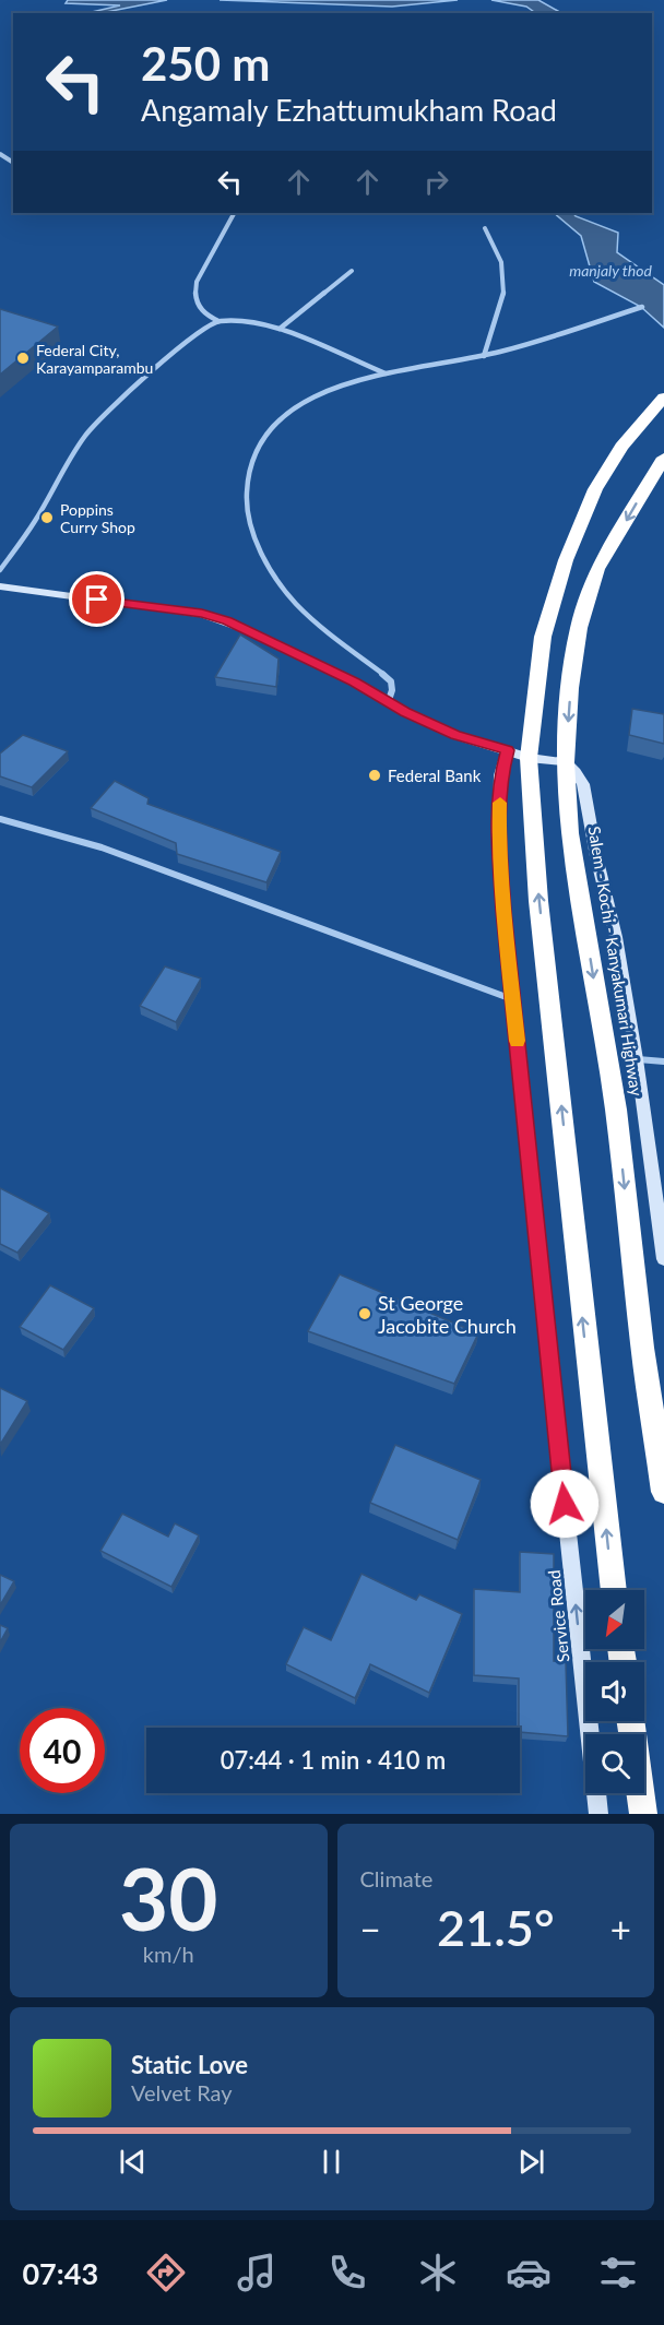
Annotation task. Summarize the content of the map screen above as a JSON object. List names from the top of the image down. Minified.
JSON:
{"streets":{"highway":["Salem - Kochi - Kanyakumari Highway"],"street":["Service Road"]},"one_way":["Service Road"],"water":["manjaly thod"],"places":["Federal City, Karayamparambu","Poppins Curry Shop","Federal Bank","St George Jacobite Church"],"north":"bottom left","page":{"turn":["250 m","Angamaly Ezhattumukham Road"],"limit":"40","trip":"07:44 · 1 min · 410 m","tile":[["30","km/h"],"Climate"],"heat":["−","21.5°","+"],"song":["Static Love","Velvet Ray"],"tabs":"07:43"}}
